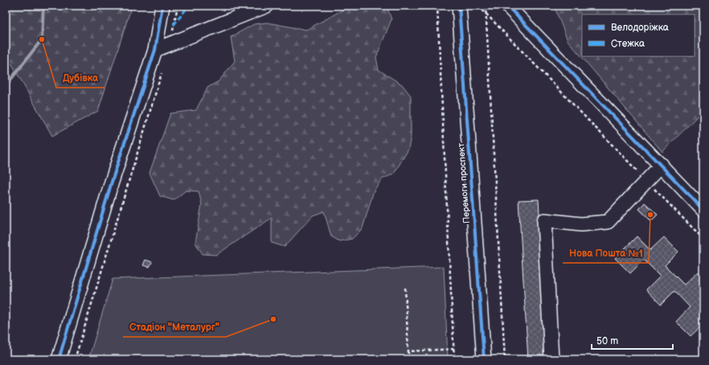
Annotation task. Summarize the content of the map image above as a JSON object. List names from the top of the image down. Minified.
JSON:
{"streets":{"street":["Перемоги проспект"]},"places":["Дубівка","Нова Пошта №1","Стадіон \"Металург\""],"legend":["Велодоріжка","Стежка"],"scale_bar":"50 m"}
